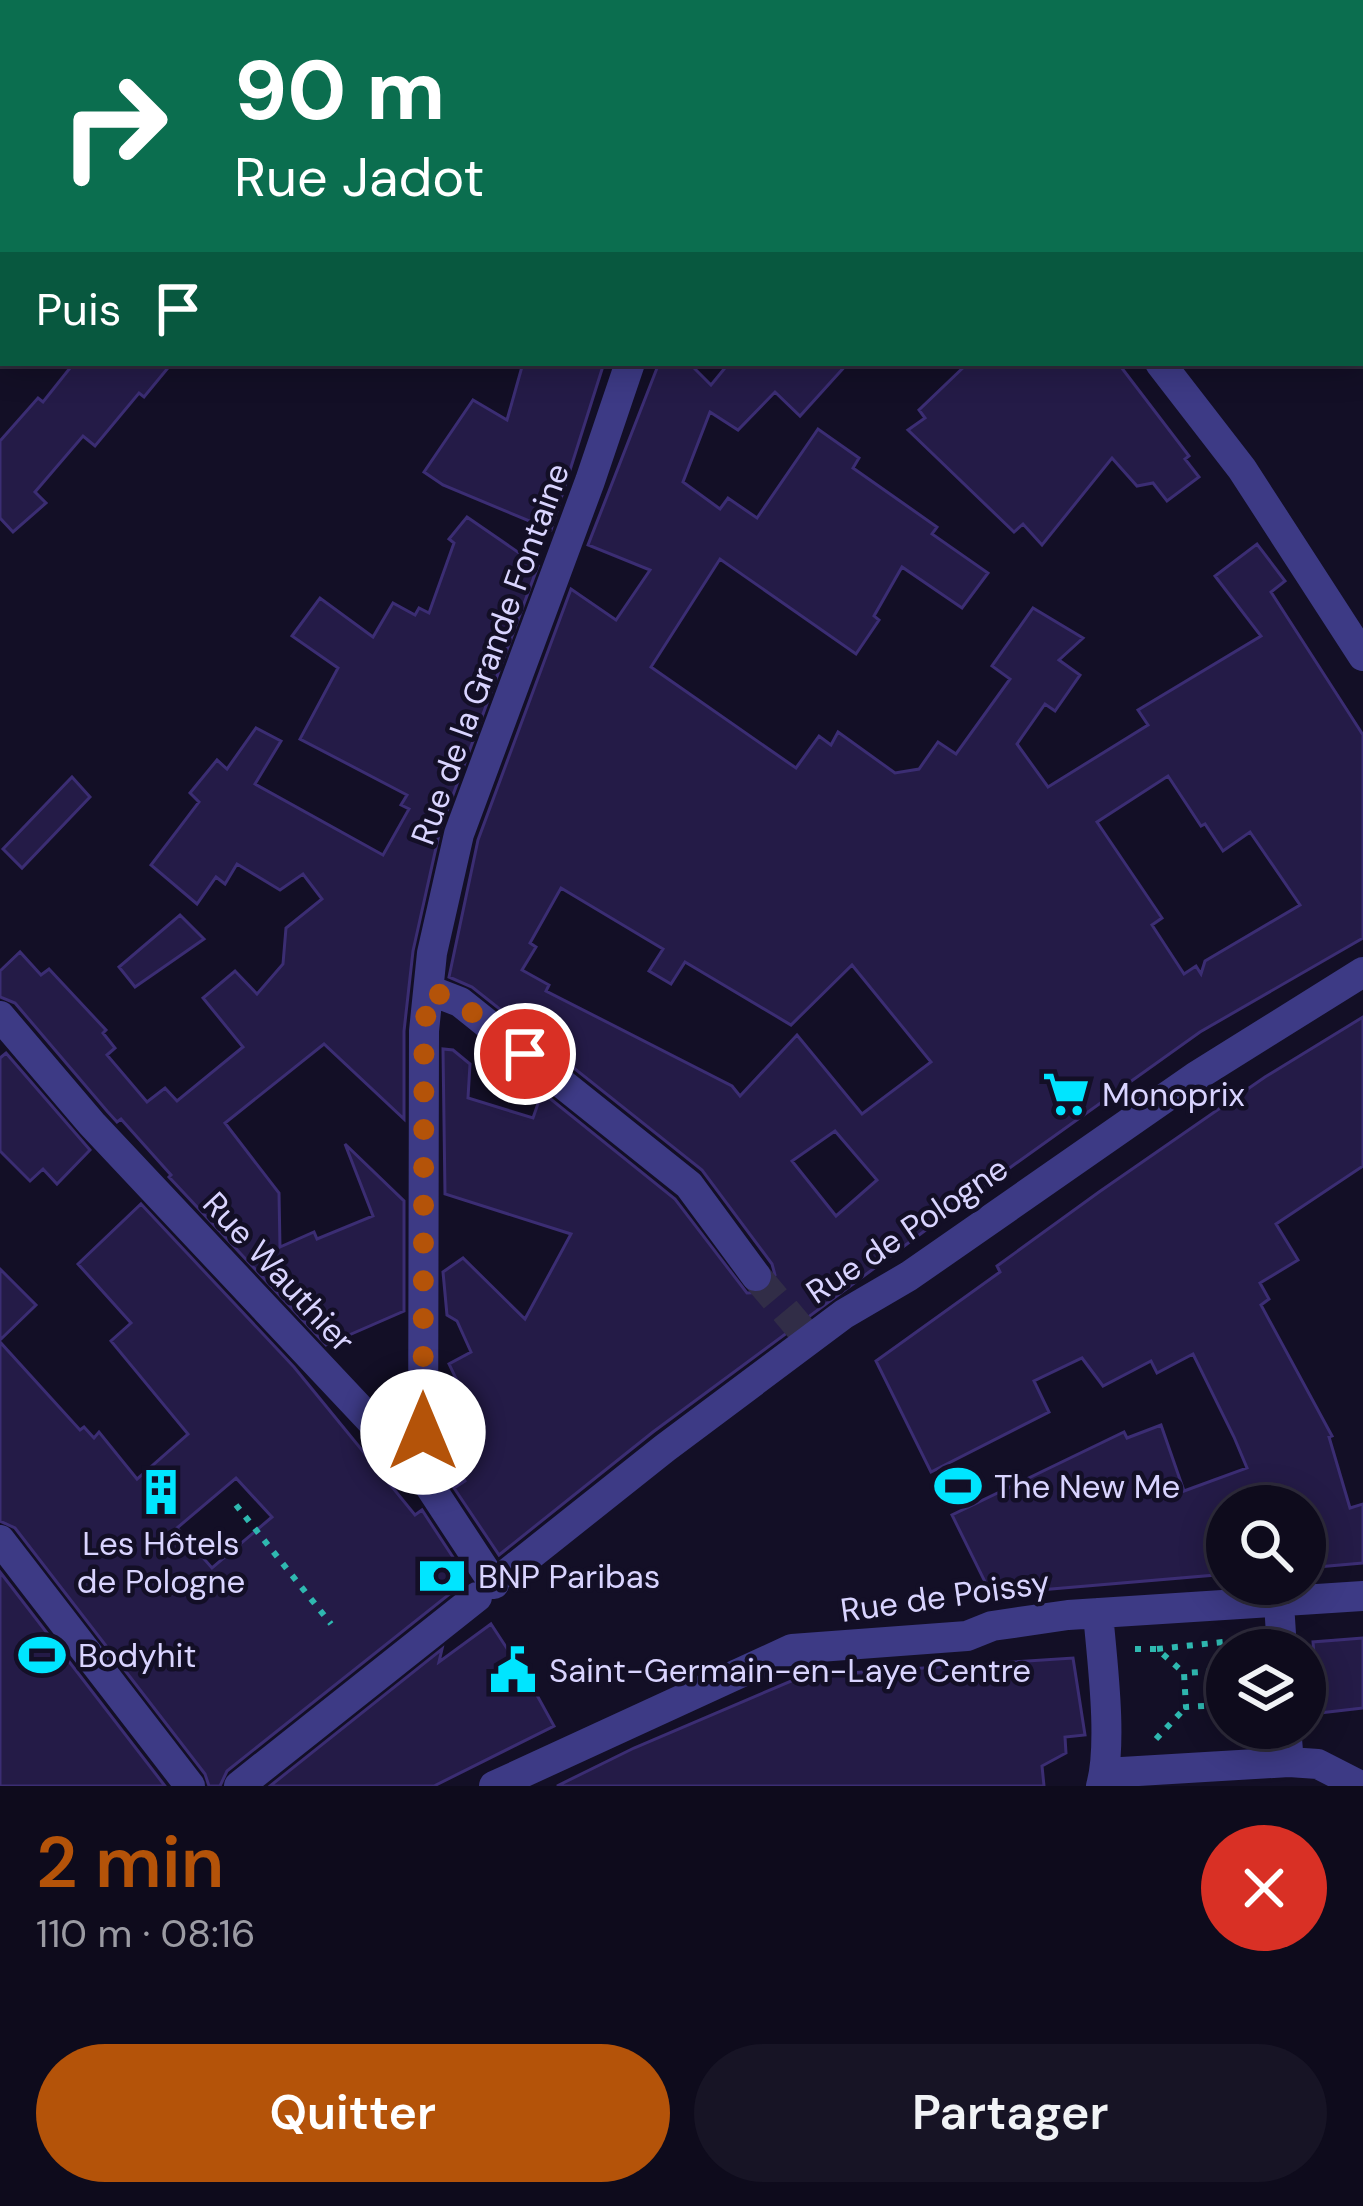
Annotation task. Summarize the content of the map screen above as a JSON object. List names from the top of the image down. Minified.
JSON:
{"streets":{"street":["Rue de la Grande Fontaine","Rue de Pologne","Rue Wauthier","Rue de Poissy"]},"crossings":[["Rue de la Grande Fontaine","Rue Wauthier"],["Rue de Pologne","Rue Wauthier"]],"places":{"supermarket":["Monoprix"],"sports":["The New Me","Bodyhit"],"building":["Les Hôtels de Pologne"],"bank":["BNP Paribas"],"public building":["Saint-Germain-en-Laye Centre"]},"page":{"turn":["90 m","Rue Jadot"],"then":"Puis","heading":["2 min","110 m · 08:16"],"buttons":["Quitter","Partager"]}}
